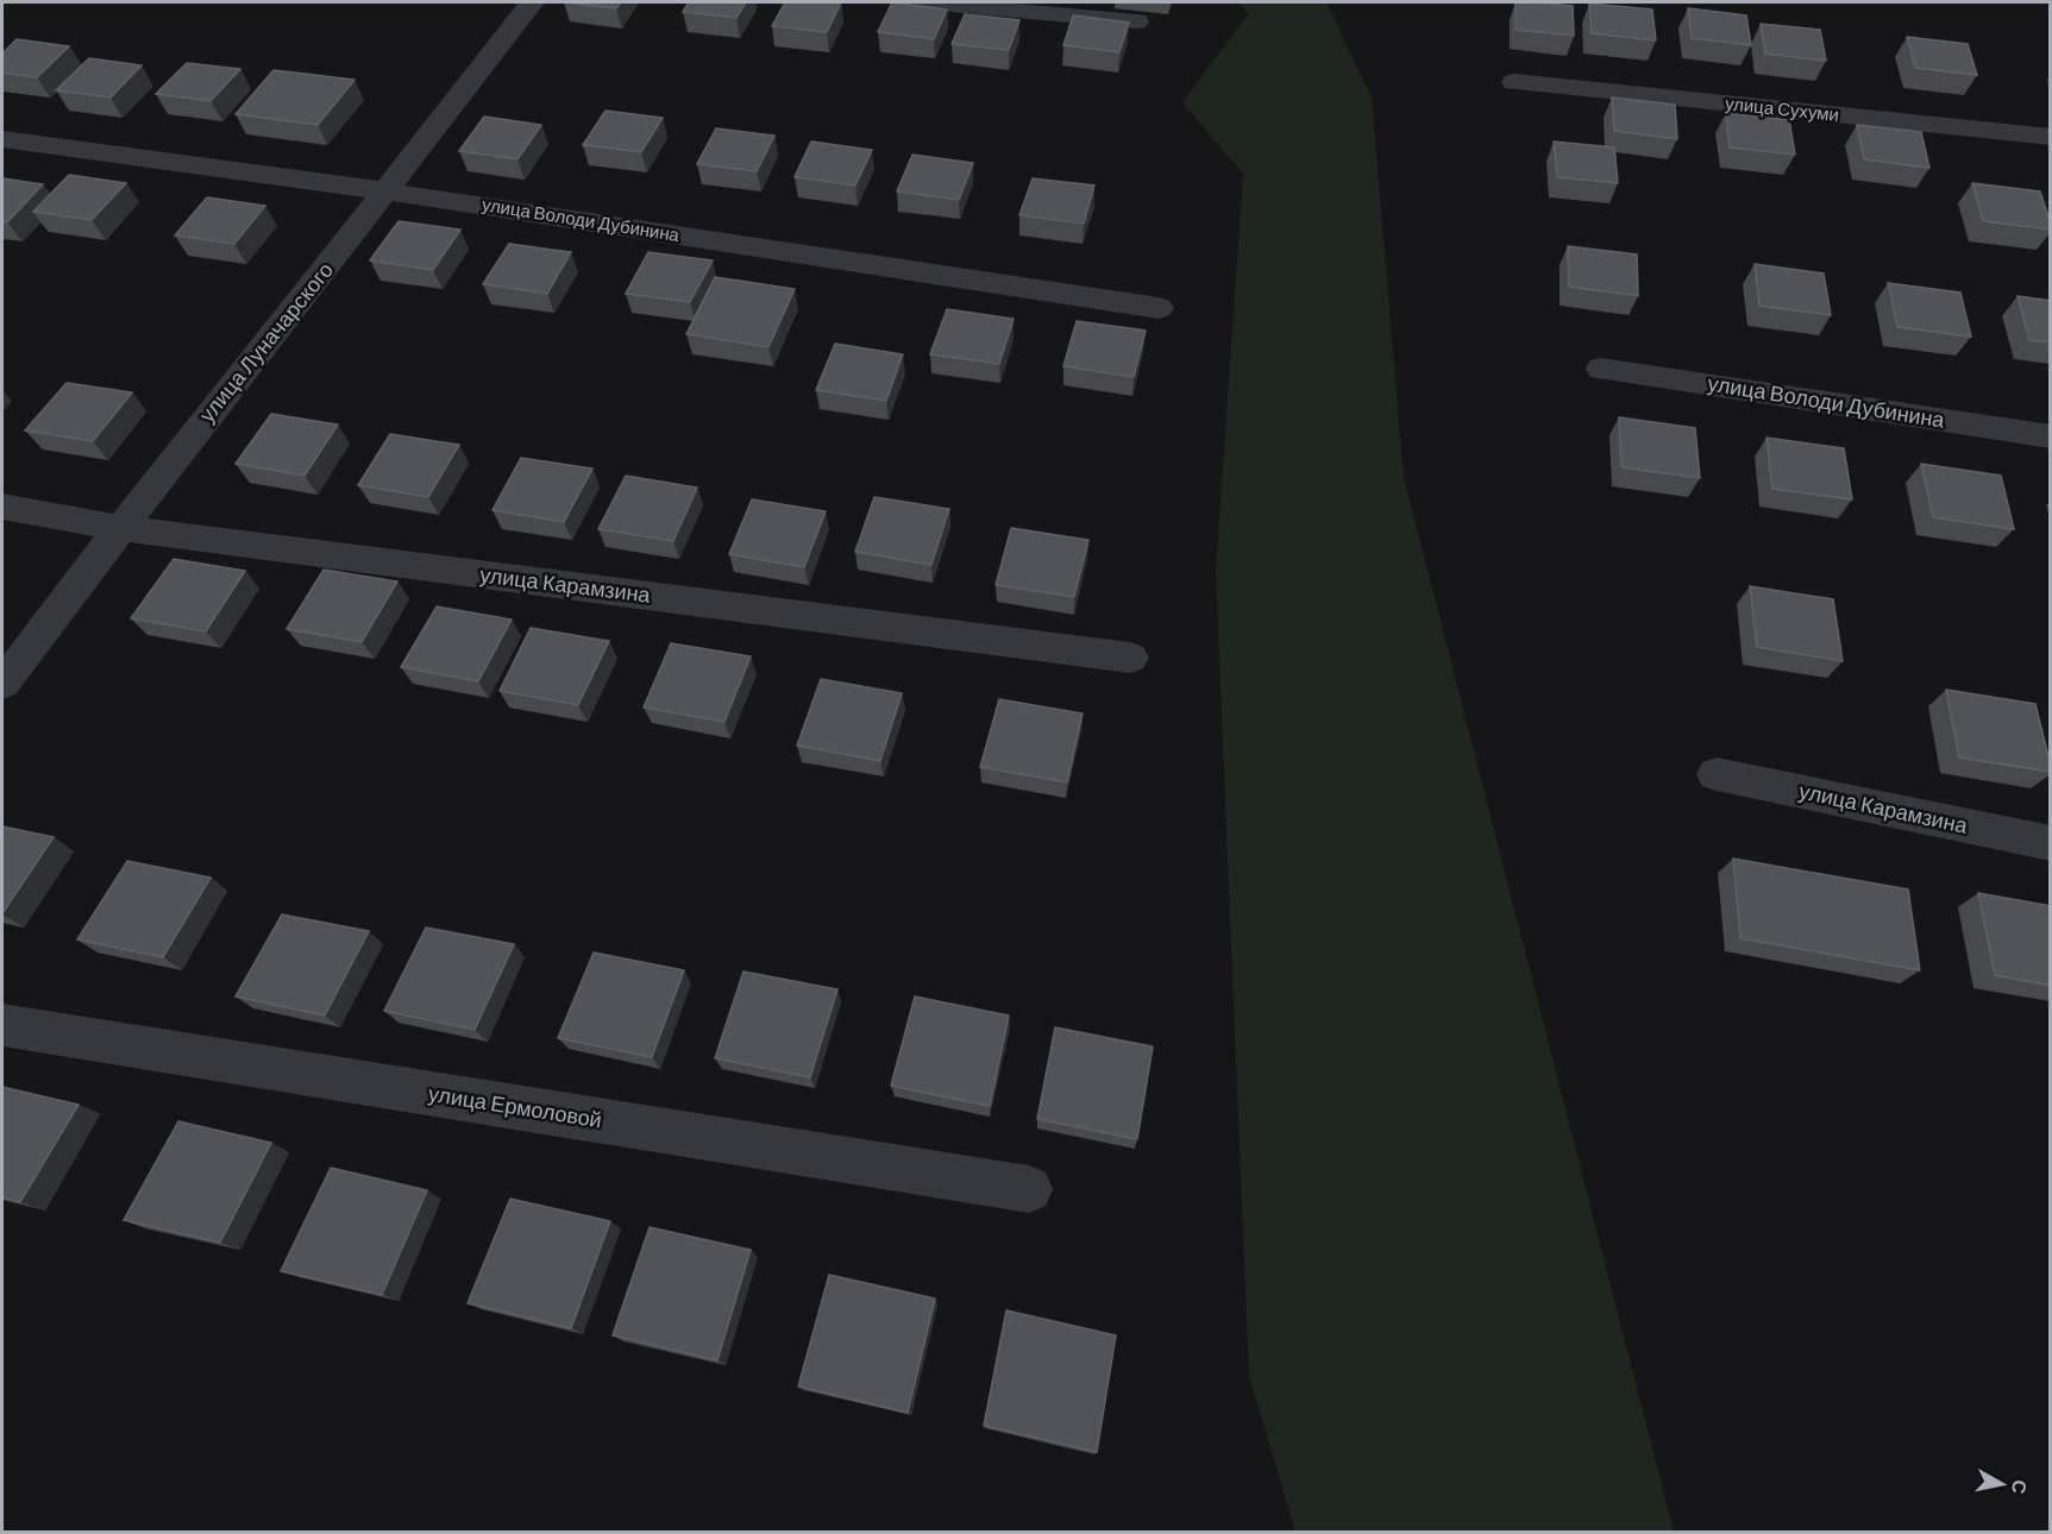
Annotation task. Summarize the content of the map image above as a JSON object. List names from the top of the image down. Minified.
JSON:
{"streets":{"street":["улица Сухуми","улица Володи Дубинина","улица Луначарского","улица Карамзина","улица Ермоловой"]},"crossings":[["улица Володи Дубинина","улица Луначарского"],["улица Луначарского","улица Карамзина"]],"north":"right"}
